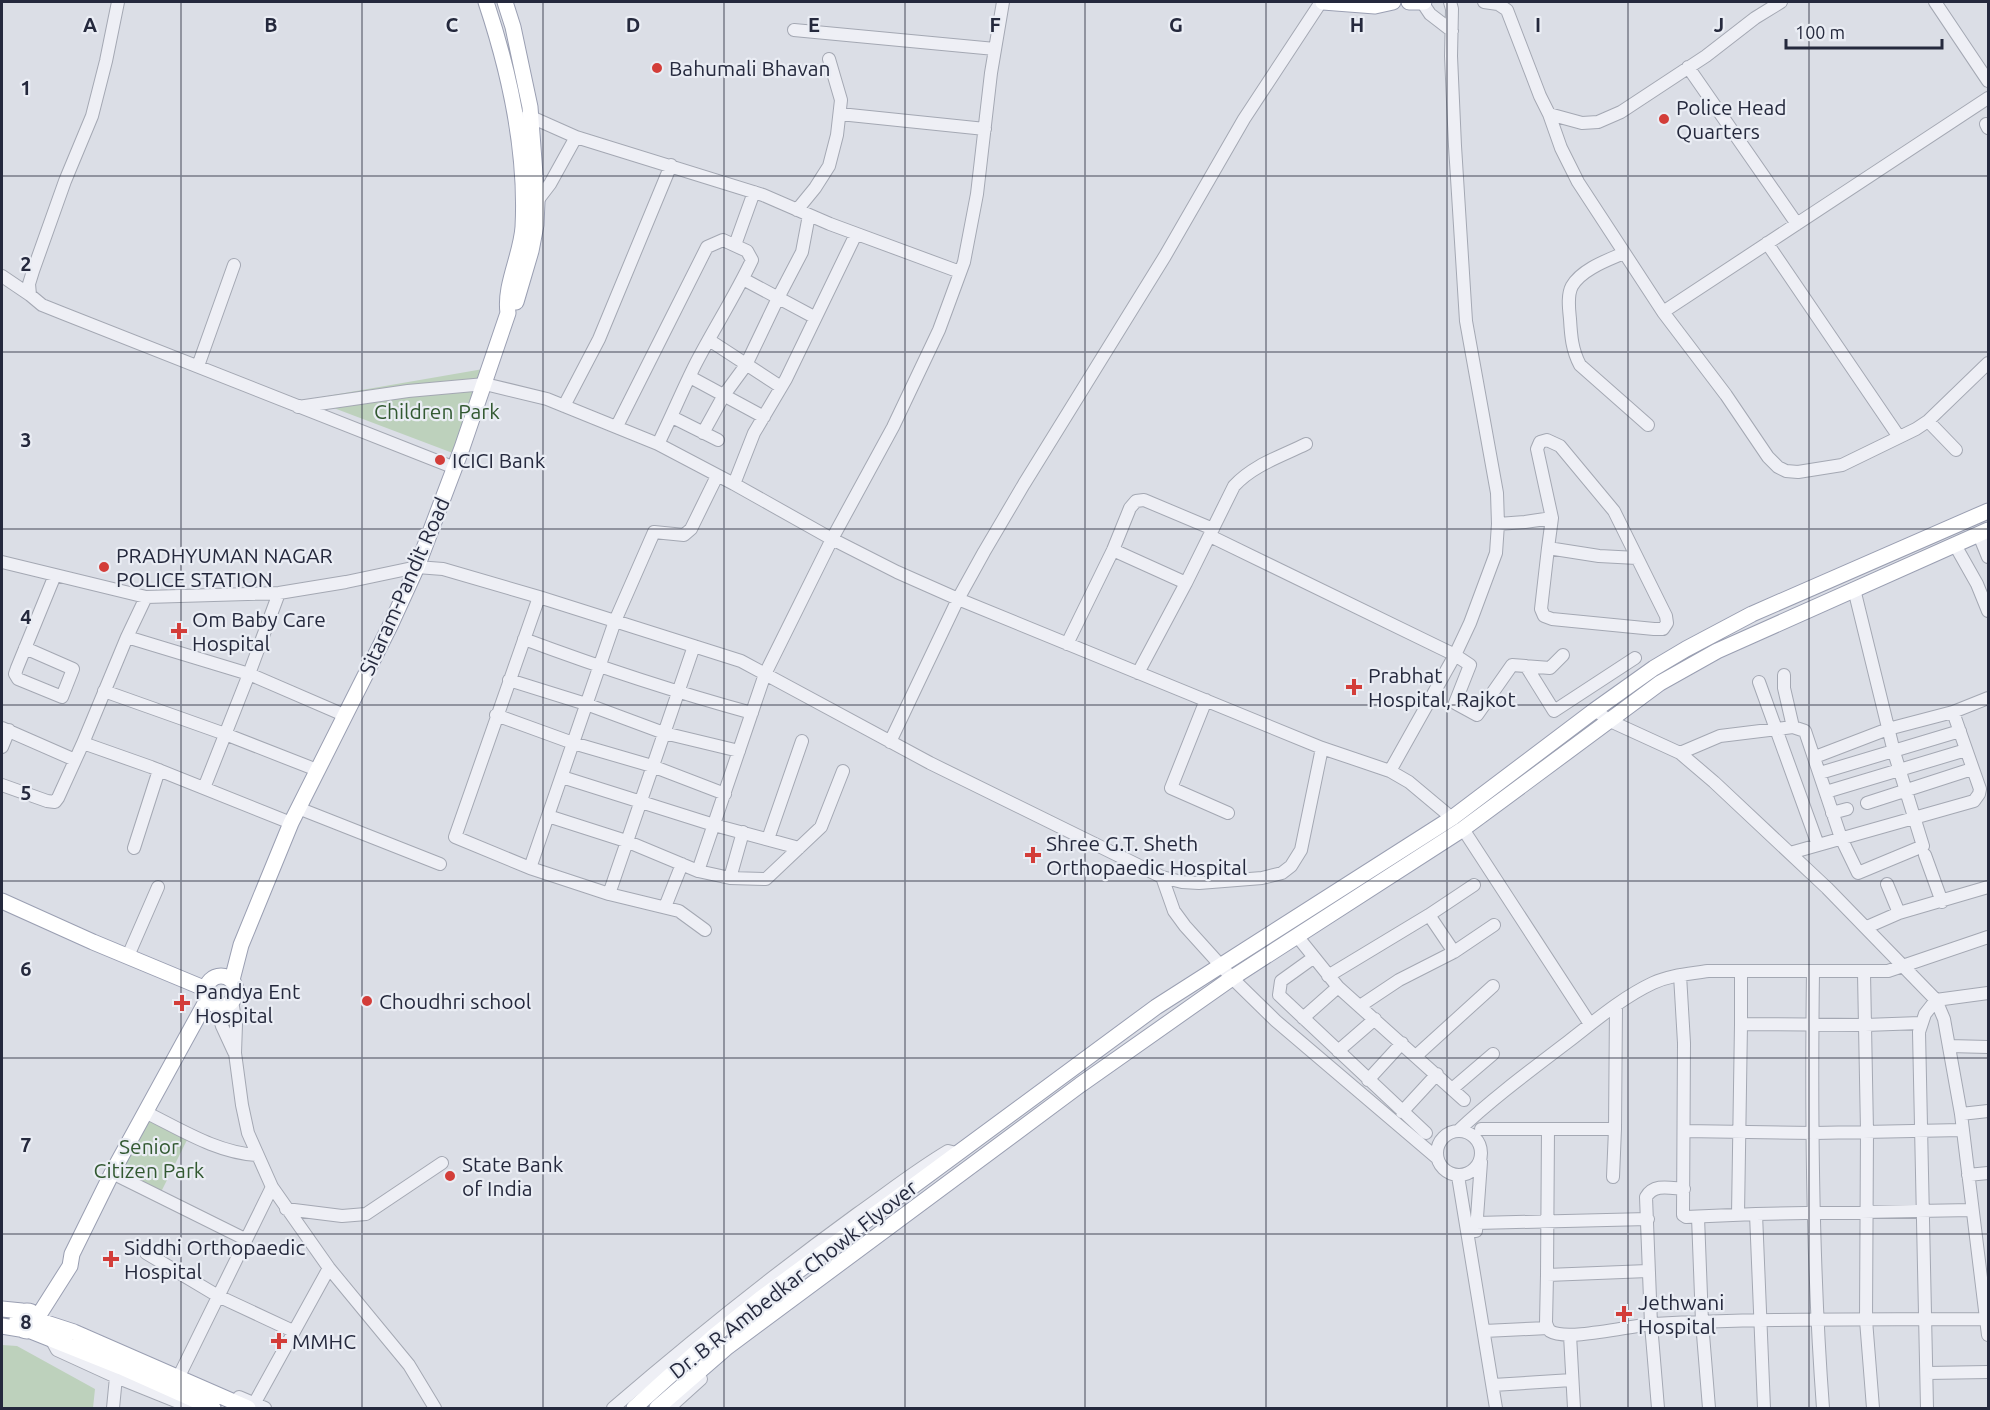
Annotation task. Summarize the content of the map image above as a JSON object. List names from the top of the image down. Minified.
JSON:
{"streets":{"main road":["Sitaram-Pandit Road","Dr. B R Ambedkar Chowk Flyover"]},"parks":["Children Park","Senior Citizen Park"],"places":{"other":["Bahumali Bhavan","Police Head Quarters","ICICI Bank","PRADHYUMAN NAGAR POLICE STATION","Choudhri school","State Bank of India"],"health":["Om Baby Care Hospital","Prabhat Hospital, Rajkot","Shree G.T. Sheth Orthopaedic Hospital","Pandya Ent Hospital","Siddhi Orthopaedic Hospital","Jethwani Hospital","MMHC"]},"scale_bar":"100 m","grid":{"columns":["A","B","C","D","E","F","G","H","I","J"],"rows":["1","2","3","4","5","6","7","8"]}}
